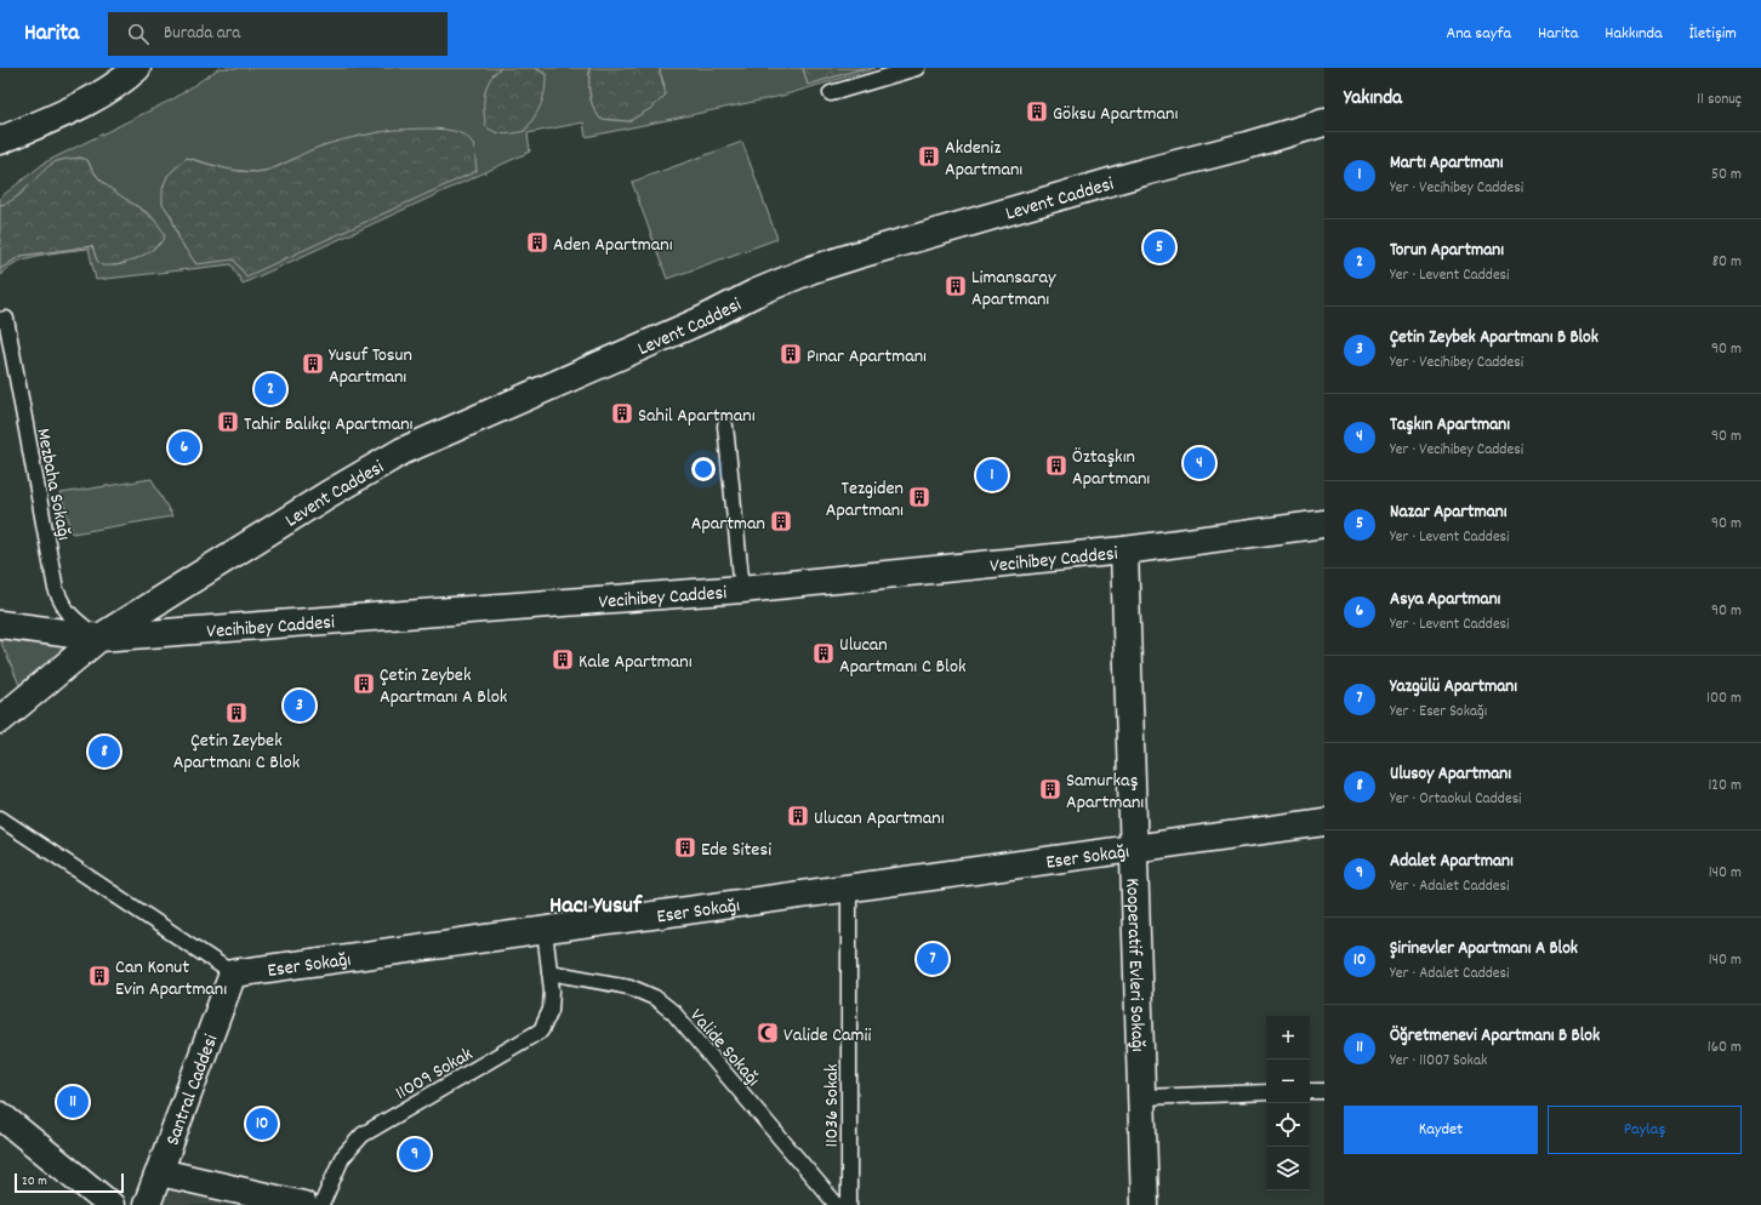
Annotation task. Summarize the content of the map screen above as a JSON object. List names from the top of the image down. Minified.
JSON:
{"streets":{"street":["Levent Caddesi","Vecihibey Caddesi","Eser Sokağı","Kooperatif Evleri Sokağı","Santral Caddesi"],"lane":["Mezbaha Sokağı","Valide Sokağı","11009 Sokak","11036 Sokak"]},"crossings":[["Levent Caddesi","Mezbaha Sokağı"],["Levent Caddesi","Vecihibey Caddesi"],["Mezbaha Sokağı","Vecihibey Caddesi"],["Vecihibey Caddesi","Kooperatif Evleri Sokağı"],["Eser Sokağı","Kooperatif Evleri Sokağı"],["Eser Sokağı","11009 Sokak"],["Eser Sokağı","Santral Caddesi"],["Eser Sokağı","11036 Sokak"],["Valide Sokağı","11009 Sokak"]],"districts":["Hacı Yusuf"],"places":{"building":["Göksu Apartmanı","Akdeniz Apartmanı","Aden Apartmanı","Limansaray Apartmanı","Pınar Apartmanı","Yusuf Tosun Apartmanı","Sahil Apartmanı","Tahir Balıkçı Apartmanı","Öztaşkın Apartmanı","Tezgiden Apartmanı","Apartman","Ulucan Apartmanı C Blok","Kale Apartmanı","Çetin Zeybek Apartmanı A Blok","Çetin Zeybek Apartmanı C Blok","Samurkaş Apartmanı","Ulucan Apartmanı","Ede Sitesi","Can Konut Evin Apartmanı"],"mosque":["Valide Camii"]},"scale_bar":"20 m","page":{"header":"Harita","search":"Burada ara","nav":["Ana sayfa","Harita","Hakkında","İletişim"],"heading":["Yakında","11 sonuç"],"list":[{"mark":"1","name":"Martı Apartmanı","note":"Yer · Vecihibey Caddesi","value":"50 m"},{"mark":"2","name":"Torun Apartmanı","note":"Yer · Levent Caddesi","value":"80 m"},{"mark":"3","name":"Çetin Zeybek Apartmanı B Blok","note":"Yer · Vecihibey Caddesi","value":"90 m"},{"mark":"4","name":"Taşkın Apartmanı","note":"Yer · Vecihibey Caddesi","value":"90 m"},{"mark":"5","name":"Nazar Apartmanı","note":"Yer · Levent Caddesi","value":"90 m"},{"mark":"6","name":"Asya Apartmanı","note":"Yer · Levent Caddesi","value":"90 m"},{"mark":"7","name":"Yazgülü Apartmanı","note":"Yer · Eser Sokağı","value":"100 m"},{"mark":"8","name":"Ulusoy Apartmanı","note":"Yer · Ortaokul Caddesi","value":"120 m"},{"mark":"9","name":"Adalet Apartmanı","note":"Yer · Adalet Caddesi","value":"140 m"},{"mark":"10","name":"Şirinevler Apartmanı A Blok","note":"Yer · Adalet Caddesi","value":"140 m"},{"mark":"11","name":"Öğretmenevi Apartmanı B Blok","note":"Yer · 11007 Sokak","value":"160 m"}],"pins":["5","2","6","4","1","3","8","7","11","10","9"],"map_buttons":["+","−"],"buttons":["Kaydet","Paylaş"],"scale":"20 m"}}
